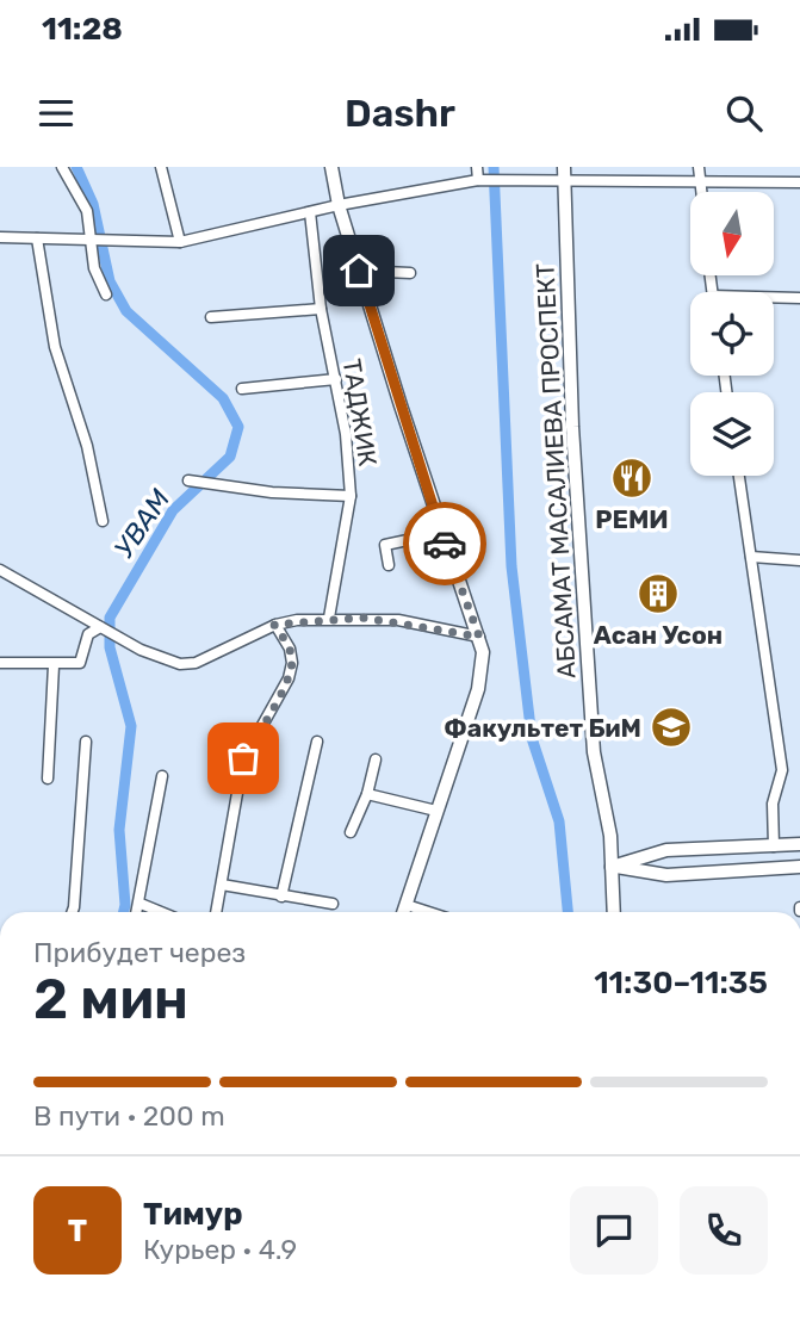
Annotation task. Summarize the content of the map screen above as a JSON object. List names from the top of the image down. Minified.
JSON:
{"streets":{"main road":["АБСАМАТ МАСАЛИЕВА ПРОСПЕКТ"],"street":["ТАДЖИК"]},"water":["УВАМ"],"places":{"restaurant":["РЕМИ"],"building":["Асан Усон"],"school or university":["Факультет БиМ"]},"north":"bottom","page":{"status":"11:28","header":"Dashr","heading":["2 мин","Прибудет через","11:30–11:35"],"panel":["Тимур","Курьер · 4.9"],"bar":"В пути · 200 m","round":"Т"}}
